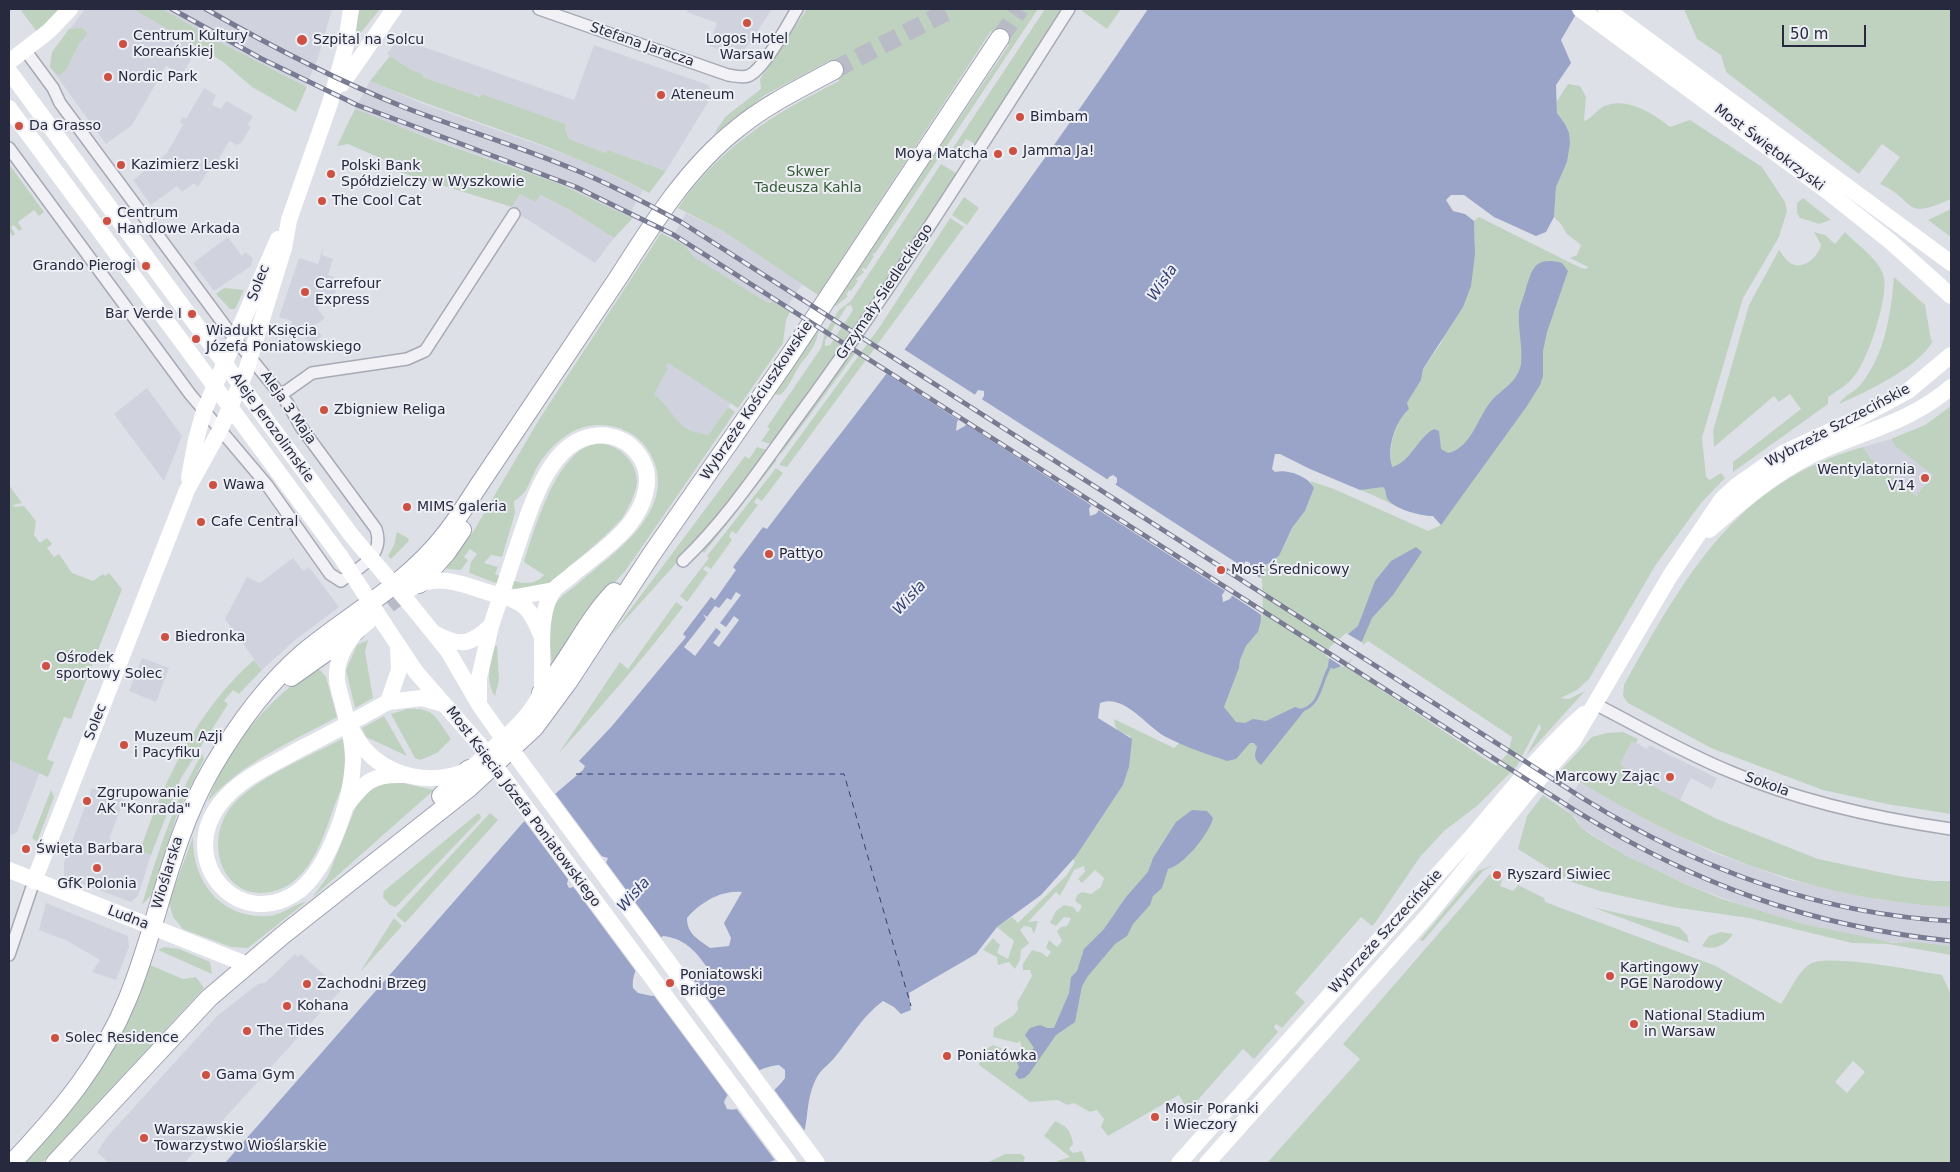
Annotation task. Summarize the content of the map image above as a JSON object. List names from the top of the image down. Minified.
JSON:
{"streets":{"main road":["Most Świętokrzyski","Solec","Wybrzeże Kościuszkowskie","Wybrzeże Szczecińskie","Aleje Jerozolimskie","Most Księcia Józefa Poniatowskiego","Wioślarska","Ludna"],"street":["Stefana Jaracza","Grzymały-Siedleckiego","Aleja 3 Maja","Sokola"]},"crossings":[["Solec","Aleja 3 Maja"],["Solec","Ludna"],["Wybrzeże Szczecińskie","Sokola"],["Aleje Jerozolimskie","Most Księcia Józefa Poniatowskiego"],["Aleje Jerozolimskie","Wioślarska"],["Wioślarska","Ludna"]],"water":["Wisła"],"parks":["Skwer Tadeusza Kahla"],"places":["Logos Hotel Warsaw","Szpital na Solcu","Centrum Kultury Koreańskiej","Nordic Park","Ateneum","Bimbam","Da Grasso","Jamma Ja!","Moya Matcha","Kazimierz Leski","Polski Bank Spółdzielczy w Wyszkowie","The Cool Cat","Centrum Handlowe Arkada","Grando Pierogi","Carrefour Express","Bar Verde I","Wiadukt Księcia Józefa Poniatowskiego","Zbigniew Religa","Wentylatornia V14","Wawa","MIMS galeria","Cafe Central","Pattyo","Most Średnicowy","Biedronka","Ośrodek sportowy Solec","Muzeum Azji i Pacyfiku","Marcowy Zając","Zgrupowanie AK \"Konrada\"","Święta Barbara","GfK Polonia","Ryszard Siwiec","Kartingowy PGE Narodowy","Poniatowski Bridge","Zachodni Brzeg","Kohana","National Stadium in Warsaw","The Tides","Solec Residence","Poniatówka","Gama Gym","Mosir Poranki i Wieczory","Warszawskie Towarzystwo Wioślarskie"],"scale_bar":"50 m"}
